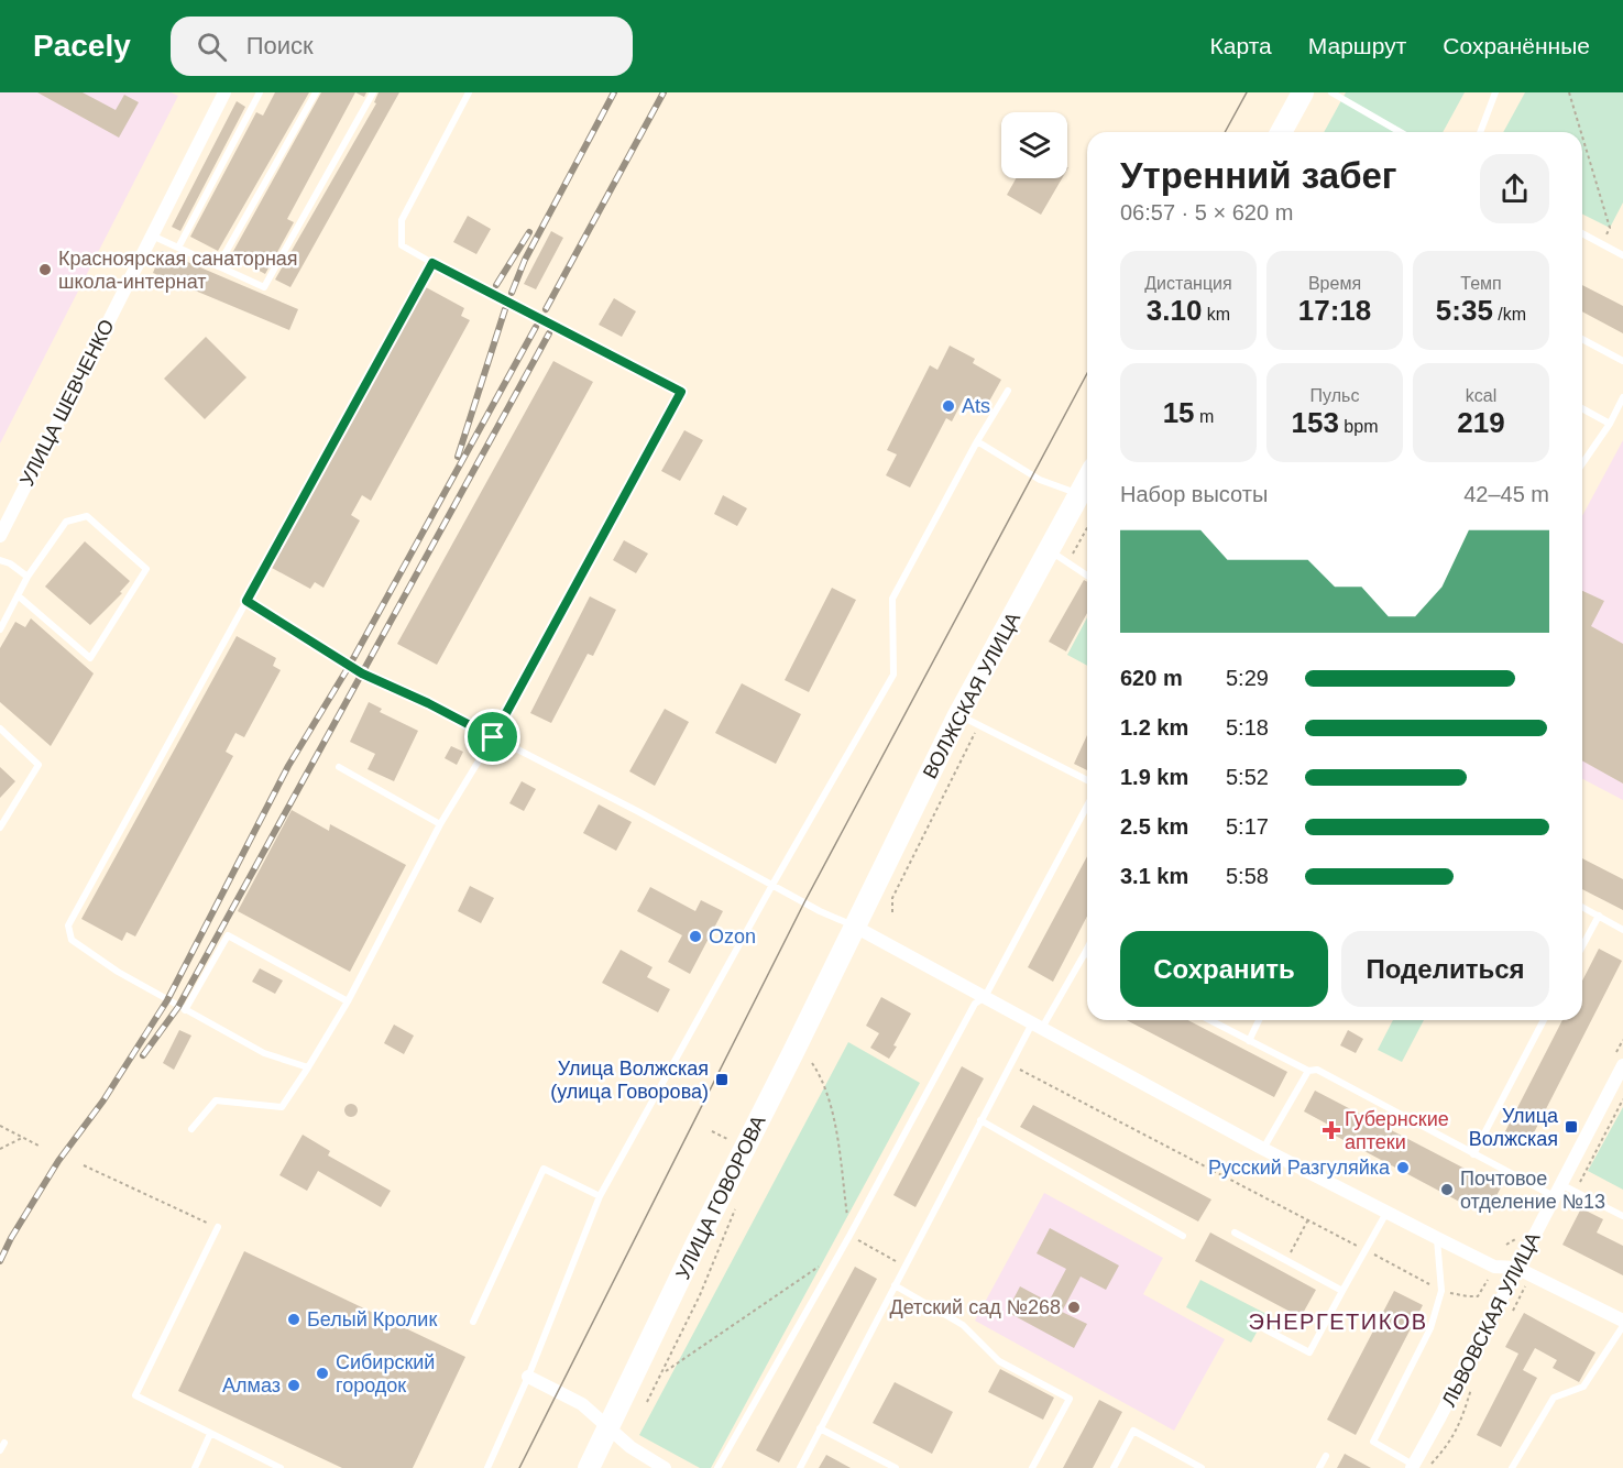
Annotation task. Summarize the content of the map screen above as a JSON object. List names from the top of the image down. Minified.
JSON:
{"streets":{"main road":["ВОЛЖСКАЯ УЛИЦА","УЛИЦА ГОВОРОВА"],"street":["УЛИЦА ШЕВЧЕНКО","ЛЬВОВСКАЯ УЛИЦА"]},"crossings":[["ВОЛЖСКАЯ УЛИЦА","УЛИЦА ГОВОРОВА"]],"districts":["ЭНЕРГЕТИКОВ"],"places":{"other":["Красноярская санаторная школа-интернат","Ats","Ozon","Русский Разгуляйка","Почтовое отделение №13","Детский сад №268","Белый Кролик","Сибирский городок","Алмаз"],"transit":["Улица Волжская (улица Говорова)","Улица Волжская"],"health":["Губернские аптеки"]},"page":{"header":"Pacely","search":"Поиск","nav":["Карта","Маршрут","Сохранённые"],"heading":["Утренний забег","06:57 · 5 × 620 m"],"stats":[["Дистанция","3.10 km"],["Время","17:18"],["Темп","5:35 /km"],["15 m"],["Пульс","153 bpm"],["kcal","219"]],"chart":["Набор высоты","42–45 m"],"list":[{"name":"620 m","note":"5:29"},{"name":"1.2 km","note":"5:18"},{"name":"1.9 km","note":"5:52"},{"name":"2.5 km","note":"5:17"},{"name":"3.1 km","note":"5:58"}],"buttons":["Сохранить","Поделиться"]}}
